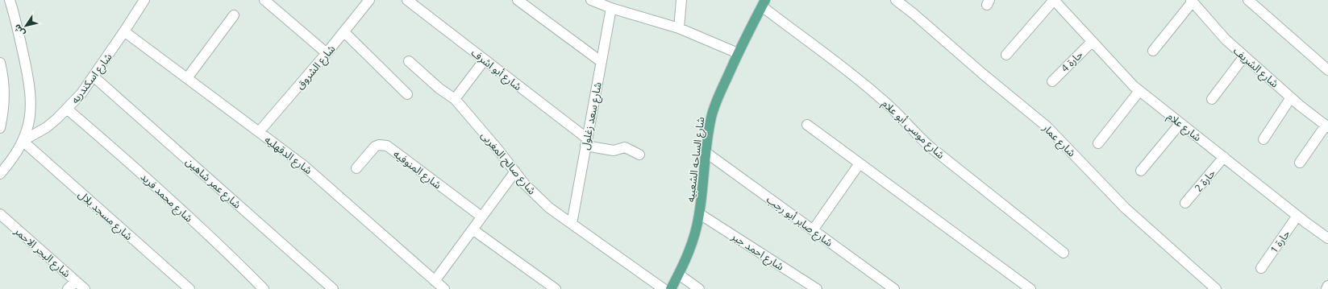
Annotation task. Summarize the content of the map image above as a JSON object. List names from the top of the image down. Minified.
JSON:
{"streets":{"main road":["شارع الساحه الشعبيه"],"street":["حارة 4","شارع الشروق","شارع الشريف","شارع أبو اشرف","شارع اسكندريه","شارع سعد زغلول","شارع علام","شارع موسى أبو علام","شارع عمار","شارع الدقهليه","شارع صالح المغربى","شارع المنوفيه","حارة 2","شارع عمر شاهين","شارع محمد فريد","شارع مسجد بلال","شارع صابر أبو رجب","حارة 1","شارع احمد جبر","شارع البحر الاحمر"]},"crossings":[["حارة 4","شارع علام"],["شارع الشروق","شارع الدقهليه"],["شارع أبو اشرف","شارع سعد زغلول"],["شارع اسكندريه","شارع الدقهليه"],["شارع اسكندريه","شارع عمر شاهين"],["شارع اسكندريه","شارع محمد فريد"],["شارع اسكندريه","شارع مسجد بلال"],["شارع سعد زغلول","شارع صالح المغربى"],["شارع علام","حارة 2"],["شارع علام","حارة 1"],["شارع موسى أبو علام","شارع الساحه الشعبيه"],["شارع الساحه الشعبيه","شارع صابر أبو رجب"],["شارع الساحه الشعبيه","شارع احمد جبر"]],"north":"bottom left"}
